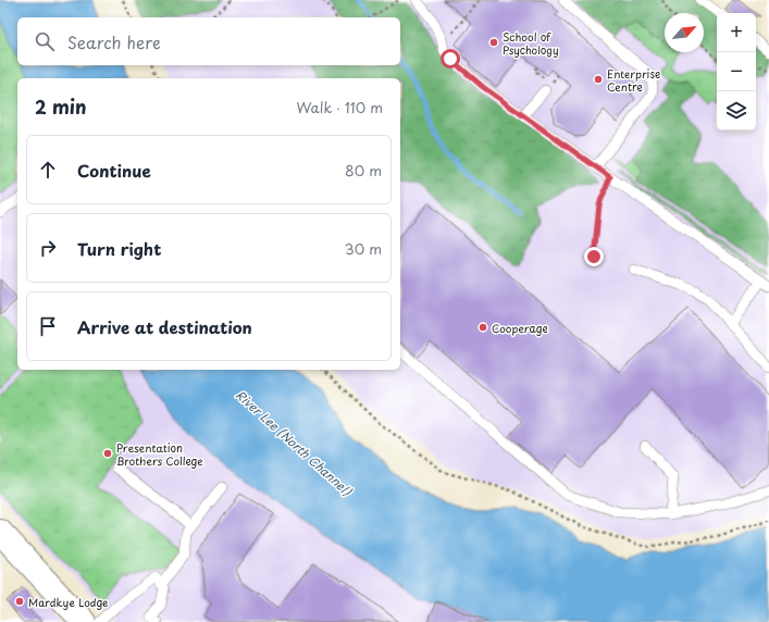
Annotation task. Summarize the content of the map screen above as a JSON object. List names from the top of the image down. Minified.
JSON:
{"water":["River Lee (North Channel)"],"places":["School of Psychology","Enterprise Centre","Cooperage","Presentation Brothers College","Mardkye Lodge"],"north":"top right","page":{"map_buttons":["+","−"],"search":"Search here","heading":["2 min","Walk · 110 m"],"list":[["Continue","80 m"],["Turn right","30 m"],"Arrive at destination"]}}
